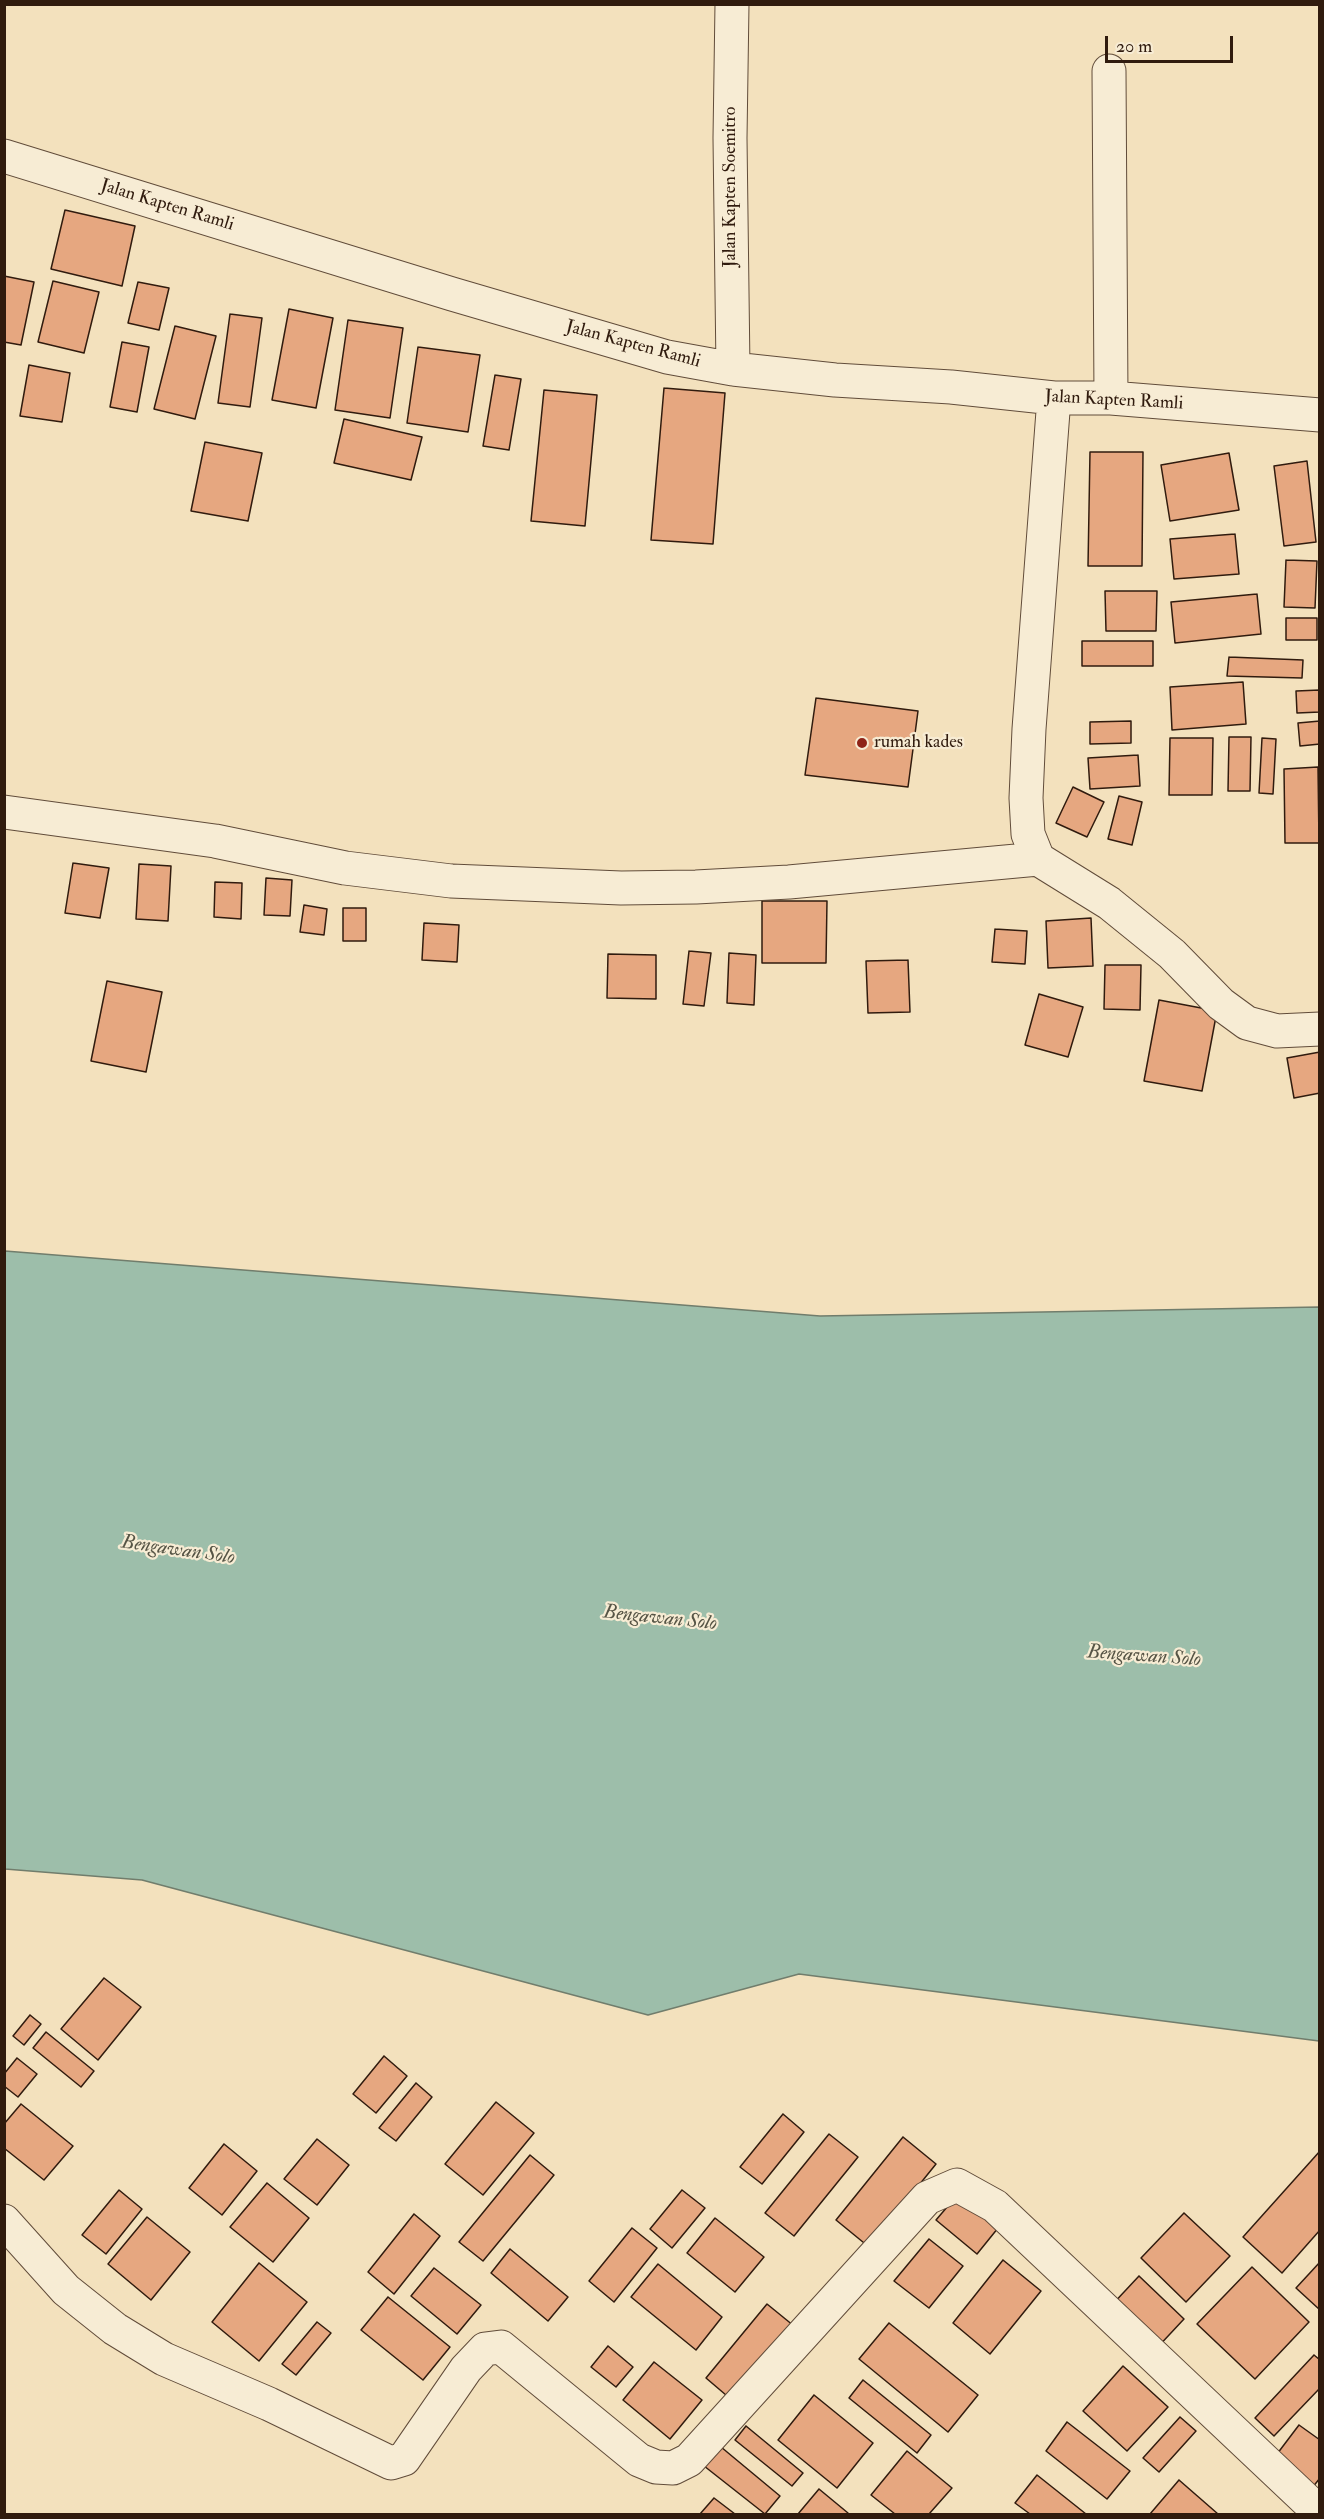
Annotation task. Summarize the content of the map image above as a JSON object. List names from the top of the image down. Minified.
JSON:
{"streets":{"street":["Jalan Kapten Soemitro","Jalan Kapten Ramli"]},"crossings":[["Jalan Kapten Soemitro","Jalan Kapten Ramli"]],"water":["Bengawan Solo"],"places":["rumah kades"],"scale_bar":"20 m"}
